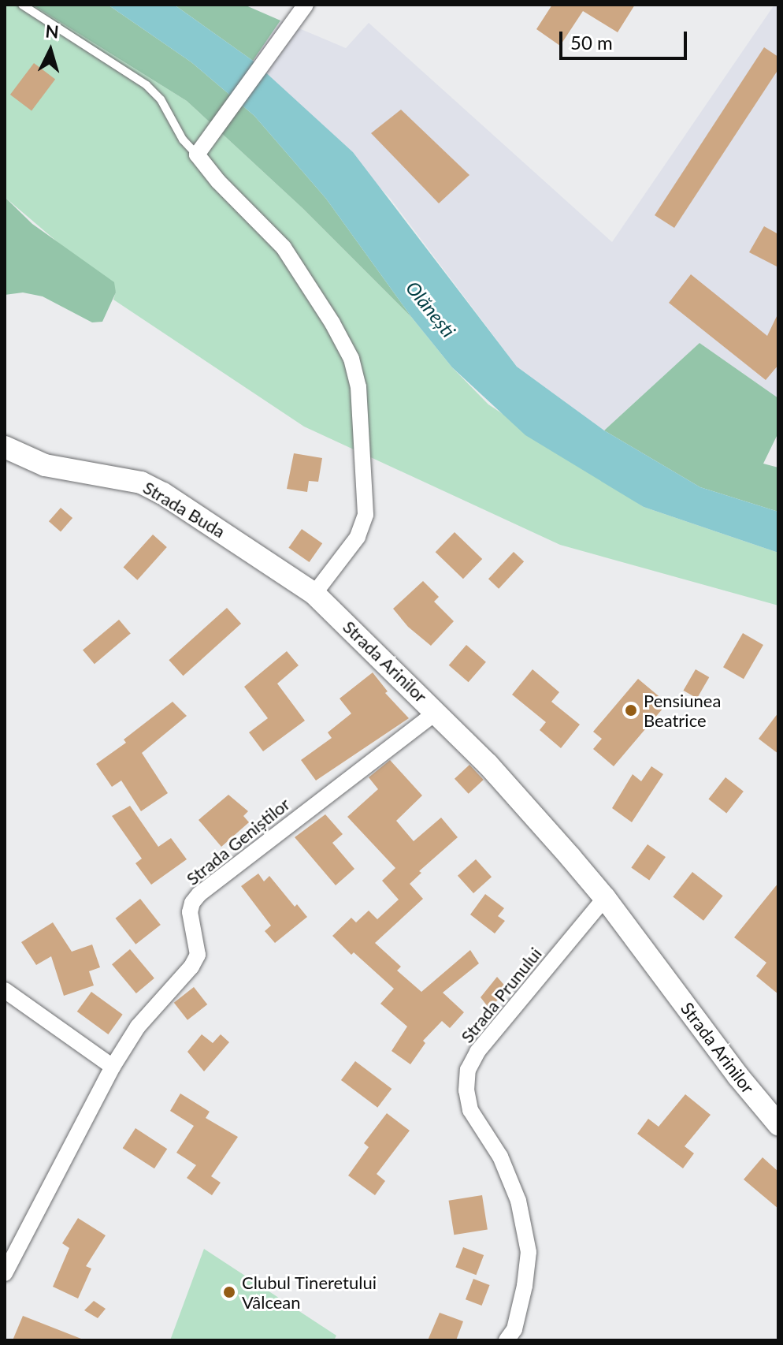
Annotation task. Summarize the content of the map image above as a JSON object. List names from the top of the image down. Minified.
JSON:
{"streets":{"street":["Strada Buda","Strada Arinilor","Strada Geniștilor","Strada Prunului"]},"crossings":[["Strada Buda","Strada Arinilor"],["Strada Arinilor","Strada Geniștilor"],["Strada Arinilor","Strada Prunului"]],"water":["Olănești"],"places":["Pensiunea Beatrice","Clubul Tineretului Vâlcean"],"scale_bar":"50 m","north":"top"}
